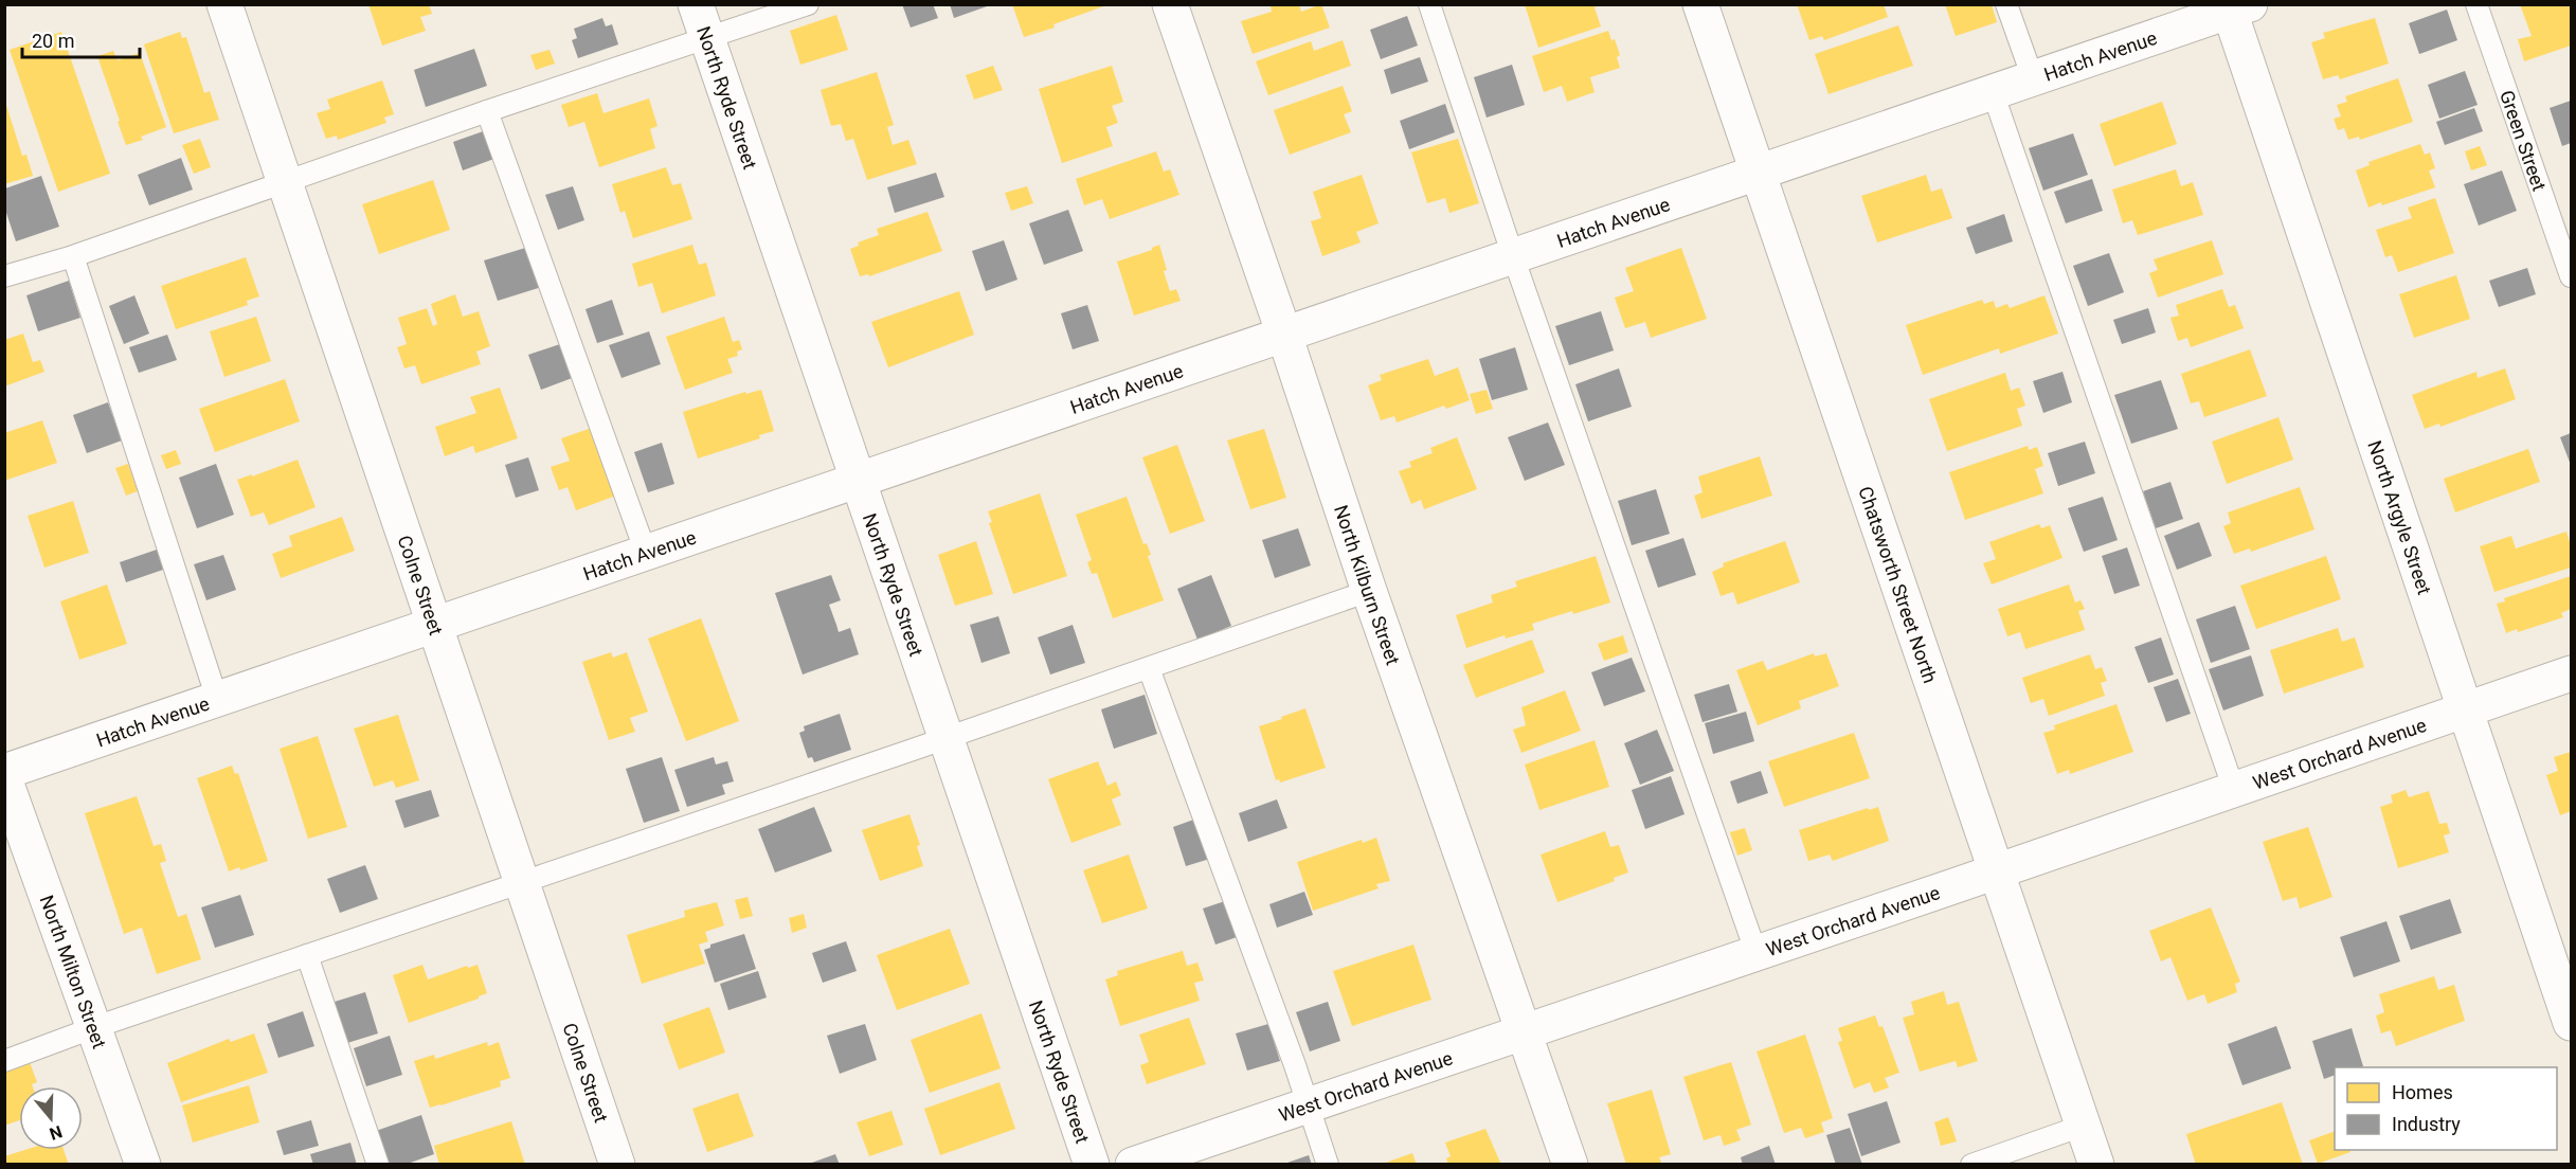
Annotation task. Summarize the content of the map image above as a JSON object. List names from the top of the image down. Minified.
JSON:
{"streets":{"street":["Hatch Avenue","North Ryde Street","North Argyle Street","Colne Street","Chatsworth Street North","North Kilburn Street","West Orchard Avenue","North Milton Street"],"lane":["Green Street"]},"crossings":[["Hatch Avenue","North Ryde Street"],["Hatch Avenue","North Argyle Street"],["Hatch Avenue","Colne Street"],["Hatch Avenue","Chatsworth Street North"],["Hatch Avenue","North Kilburn Street"],["North Argyle Street","West Orchard Avenue"],["Chatsworth Street North","West Orchard Avenue"],["North Kilburn Street","West Orchard Avenue"]],"legend":["Homes","Industry"],"scale_bar":"20 m","north":"bottom"}
